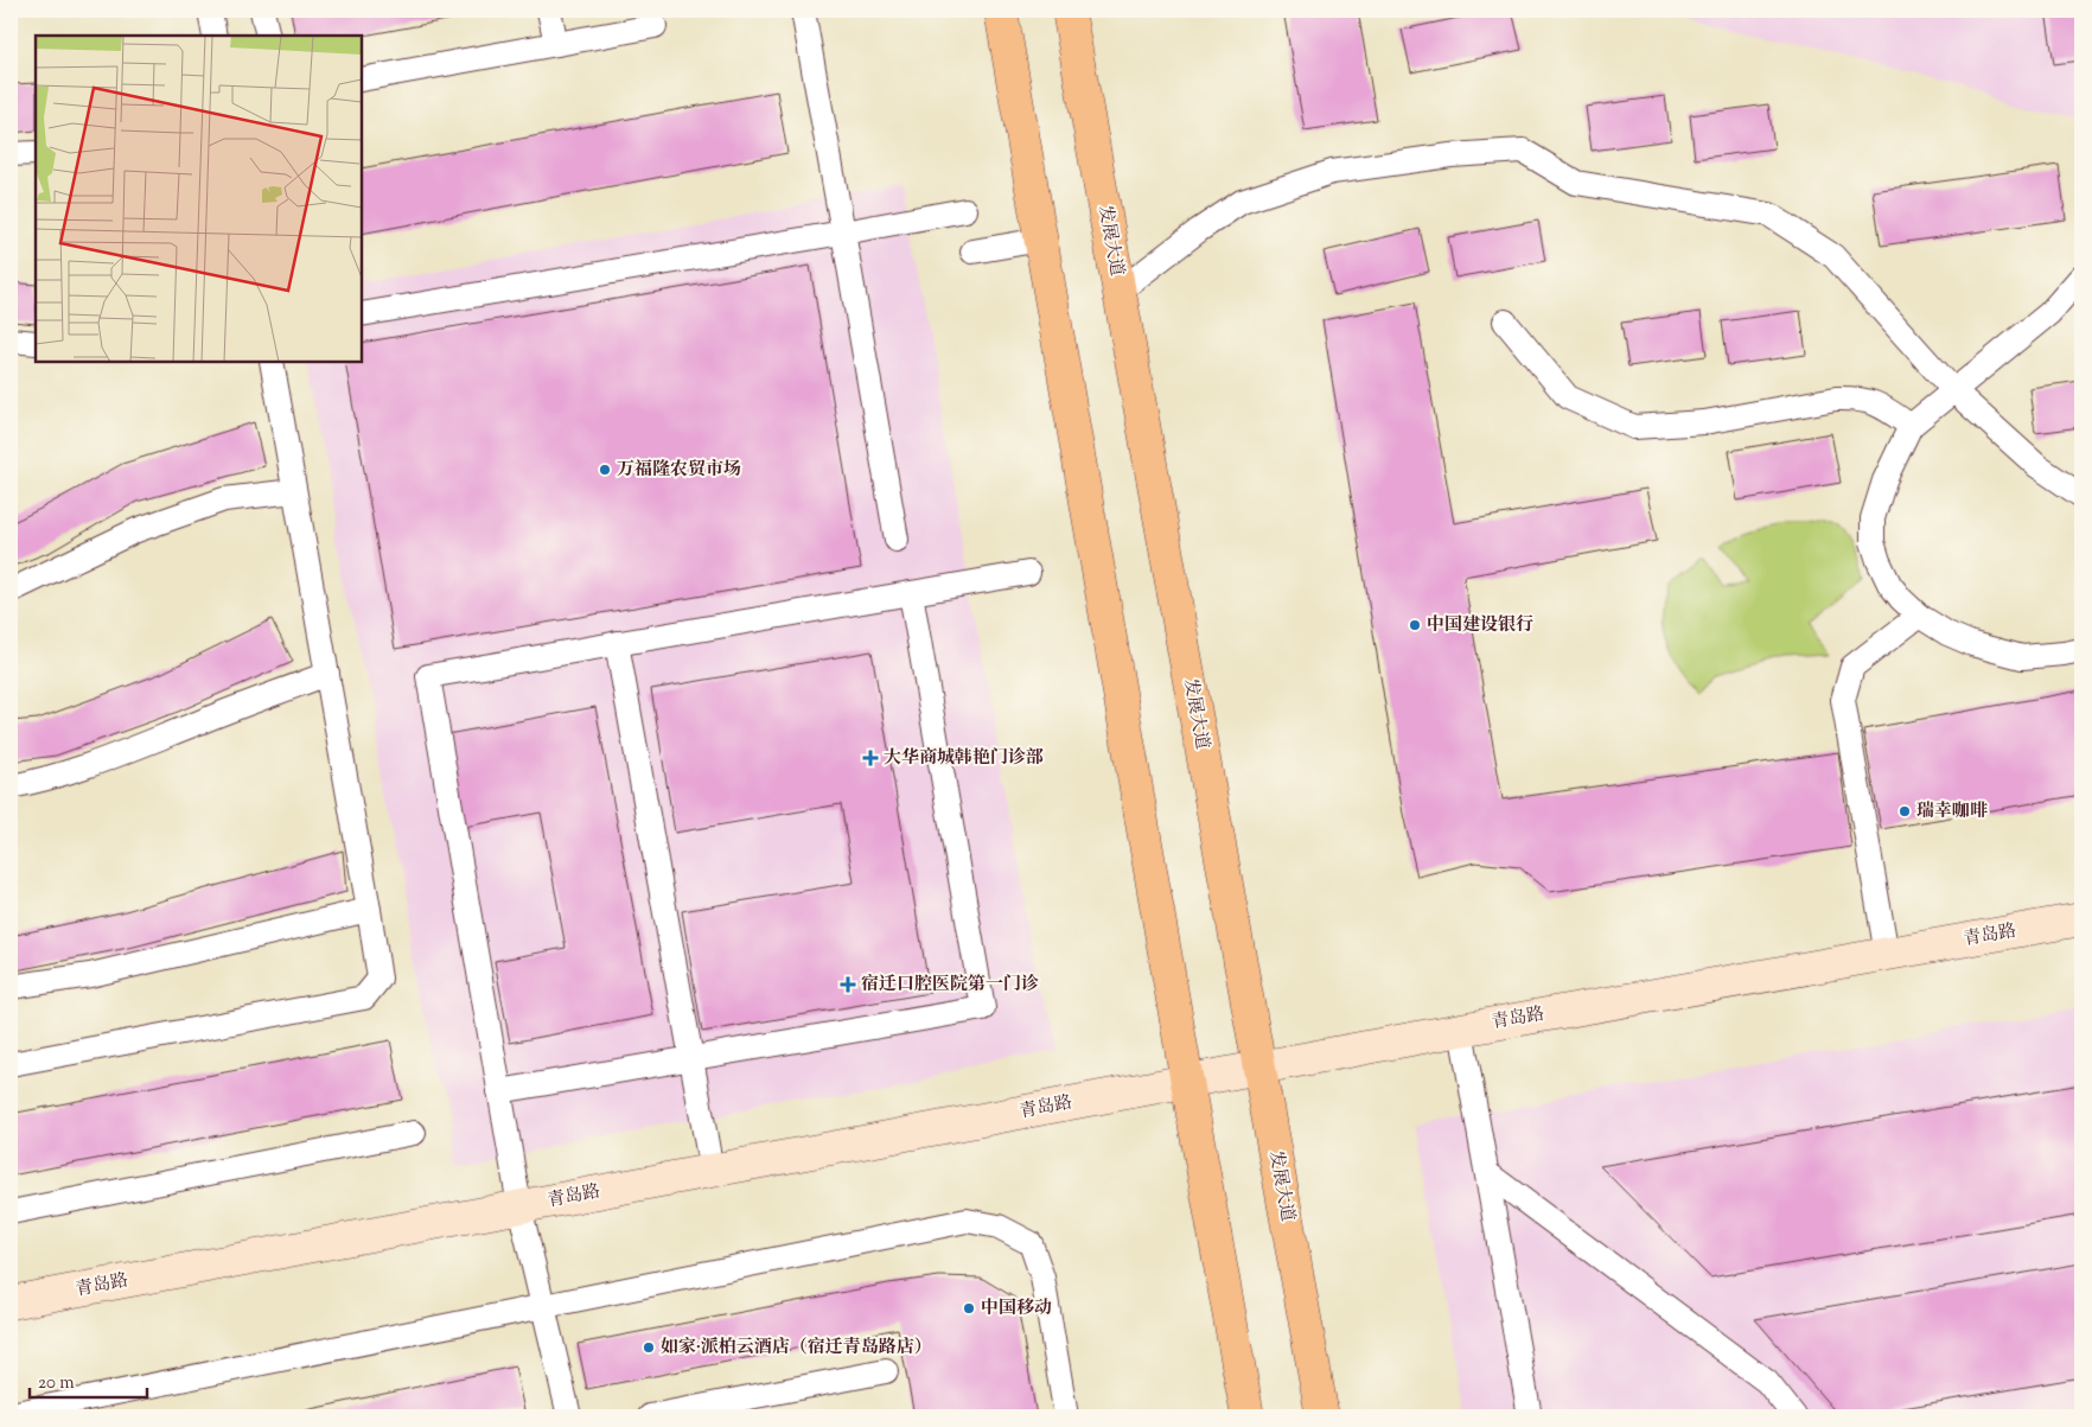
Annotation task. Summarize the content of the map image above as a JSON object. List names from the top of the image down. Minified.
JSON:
{"streets":{"main road":["发展大道"],"street":["青岛路"]},"crossings":[["发展大道","青岛路"]],"places":{"other":["万福隆农贸市场","中国建设银行","瑞幸咖啡","中国移动","如家·派柏云酒店（宿迁青岛路店）"],"health":["大华商城韩艳门诊部","宿迁口腔医院第一门诊"]},"scale_bar":"20 m"}
